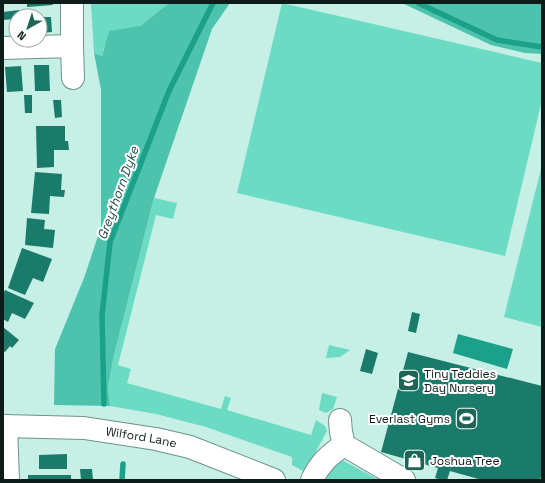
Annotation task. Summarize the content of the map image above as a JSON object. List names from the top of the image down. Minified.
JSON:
{"streets":{"main road":["Wilford Lane"]},"water":["Greythorn Dyke"],"places":{"school or university":["Tiny Teddies Day Nursery"],"sports":["Everlast Gyms"],"shop":["Joshua Tree"]},"north":"bottom left"}
